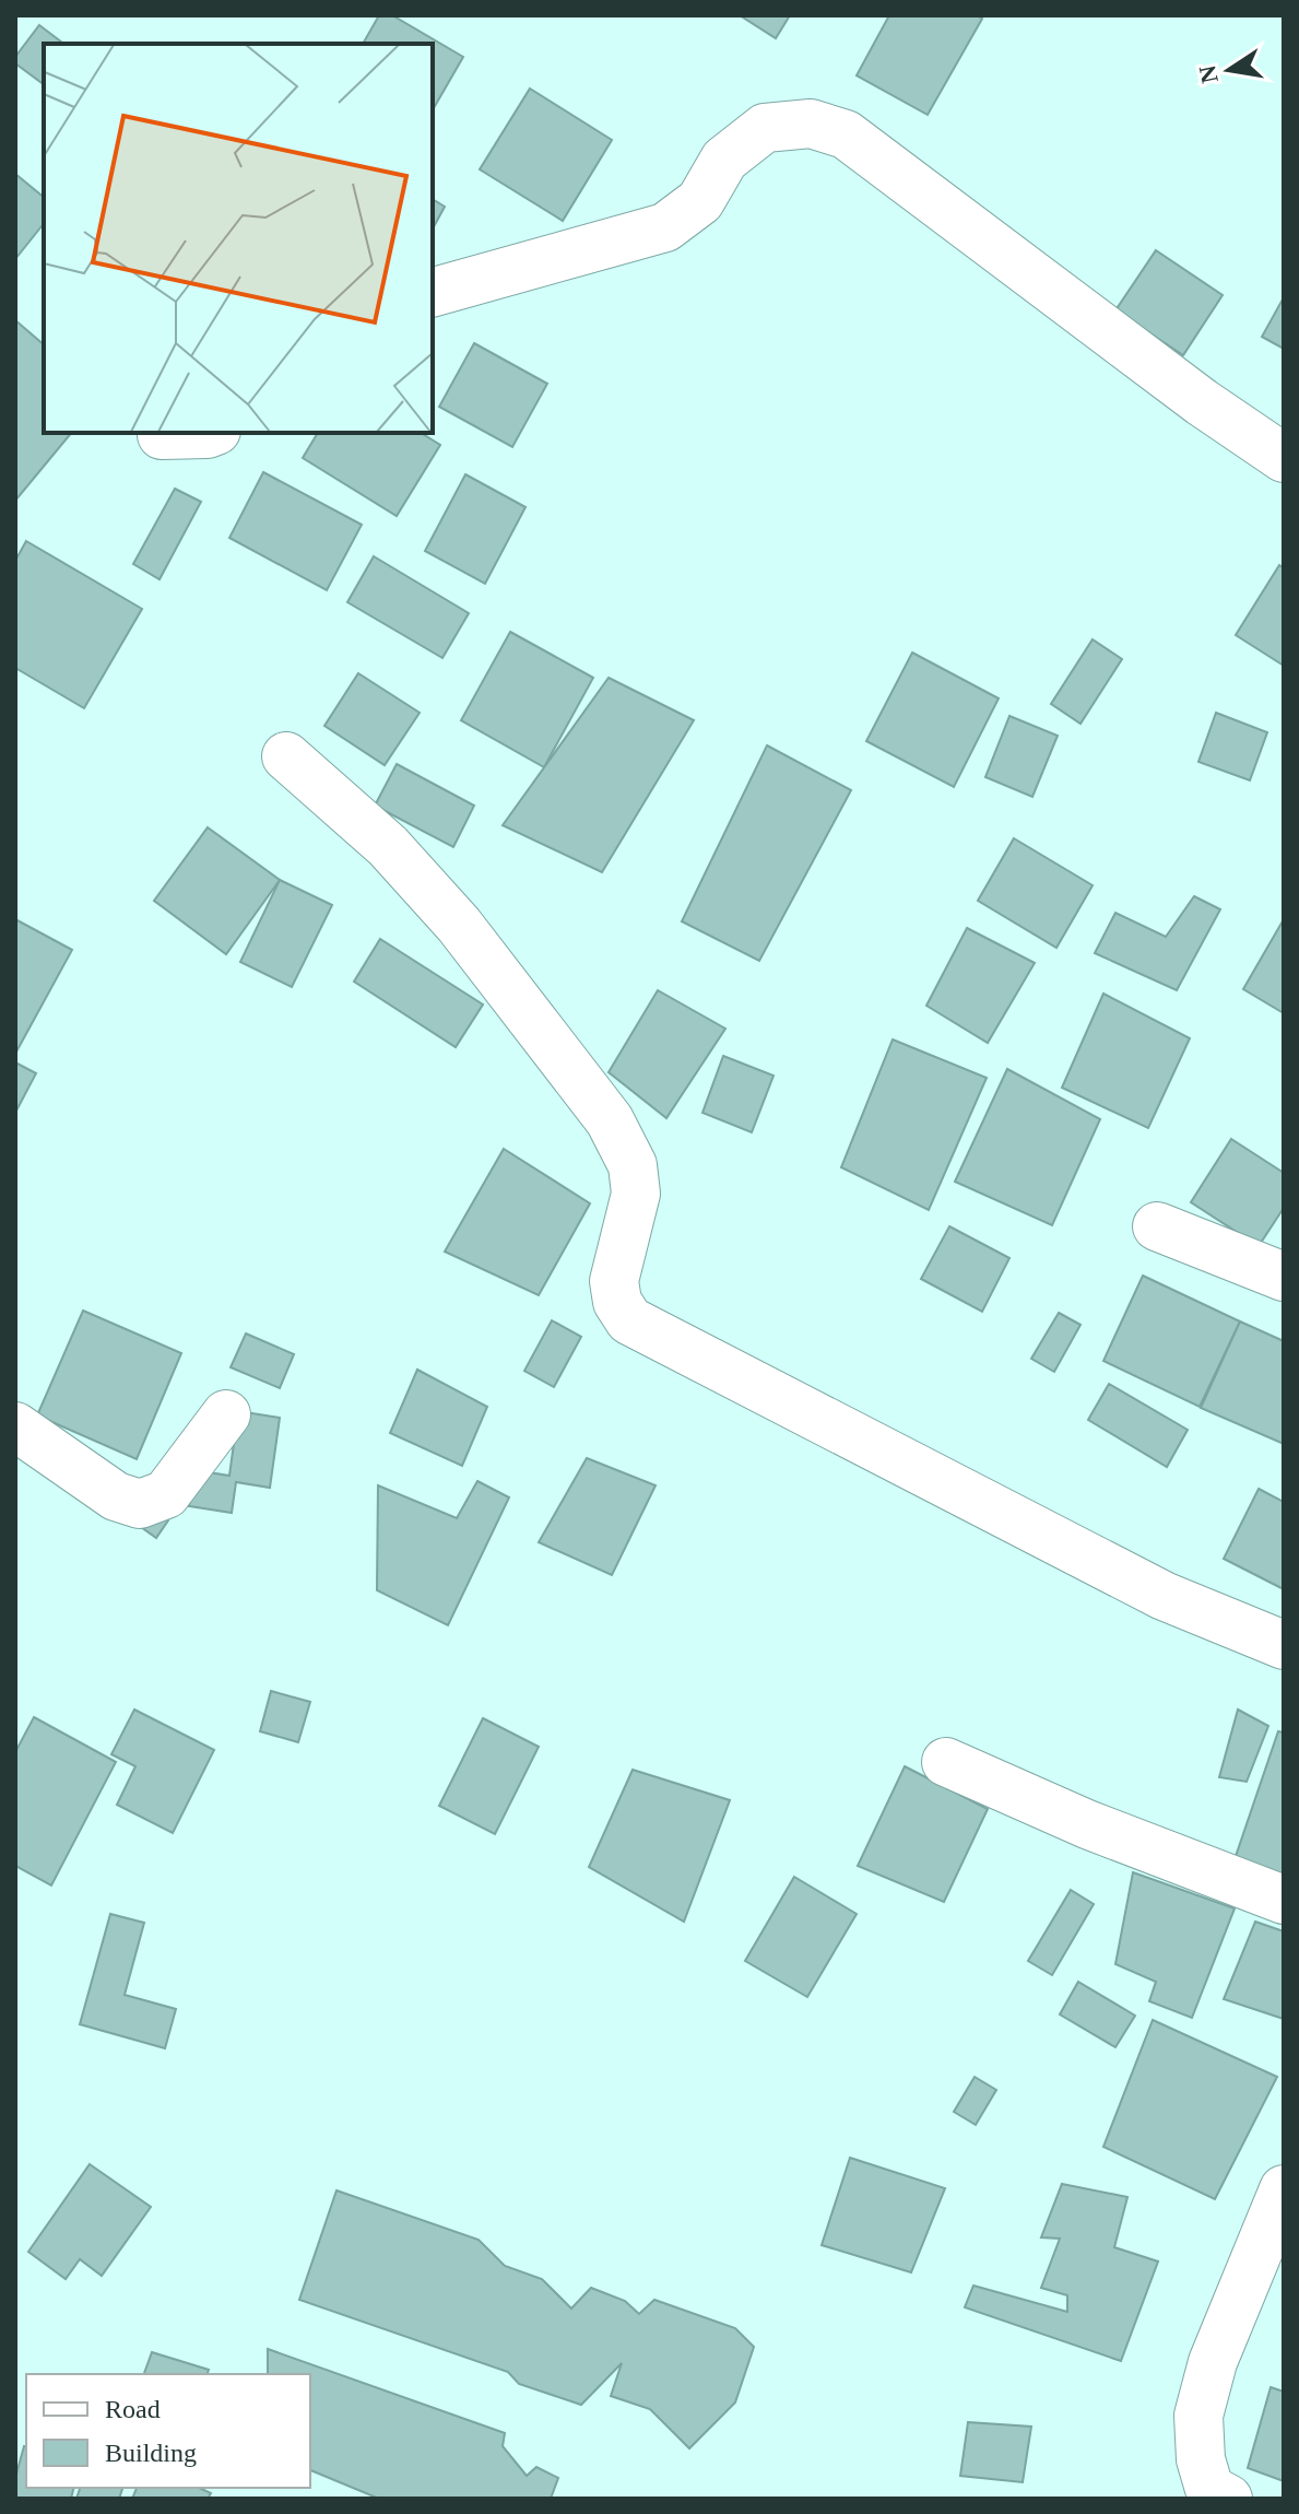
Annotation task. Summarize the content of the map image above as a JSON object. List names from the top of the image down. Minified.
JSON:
{"legend":["Road","Building"],"north":"left"}
